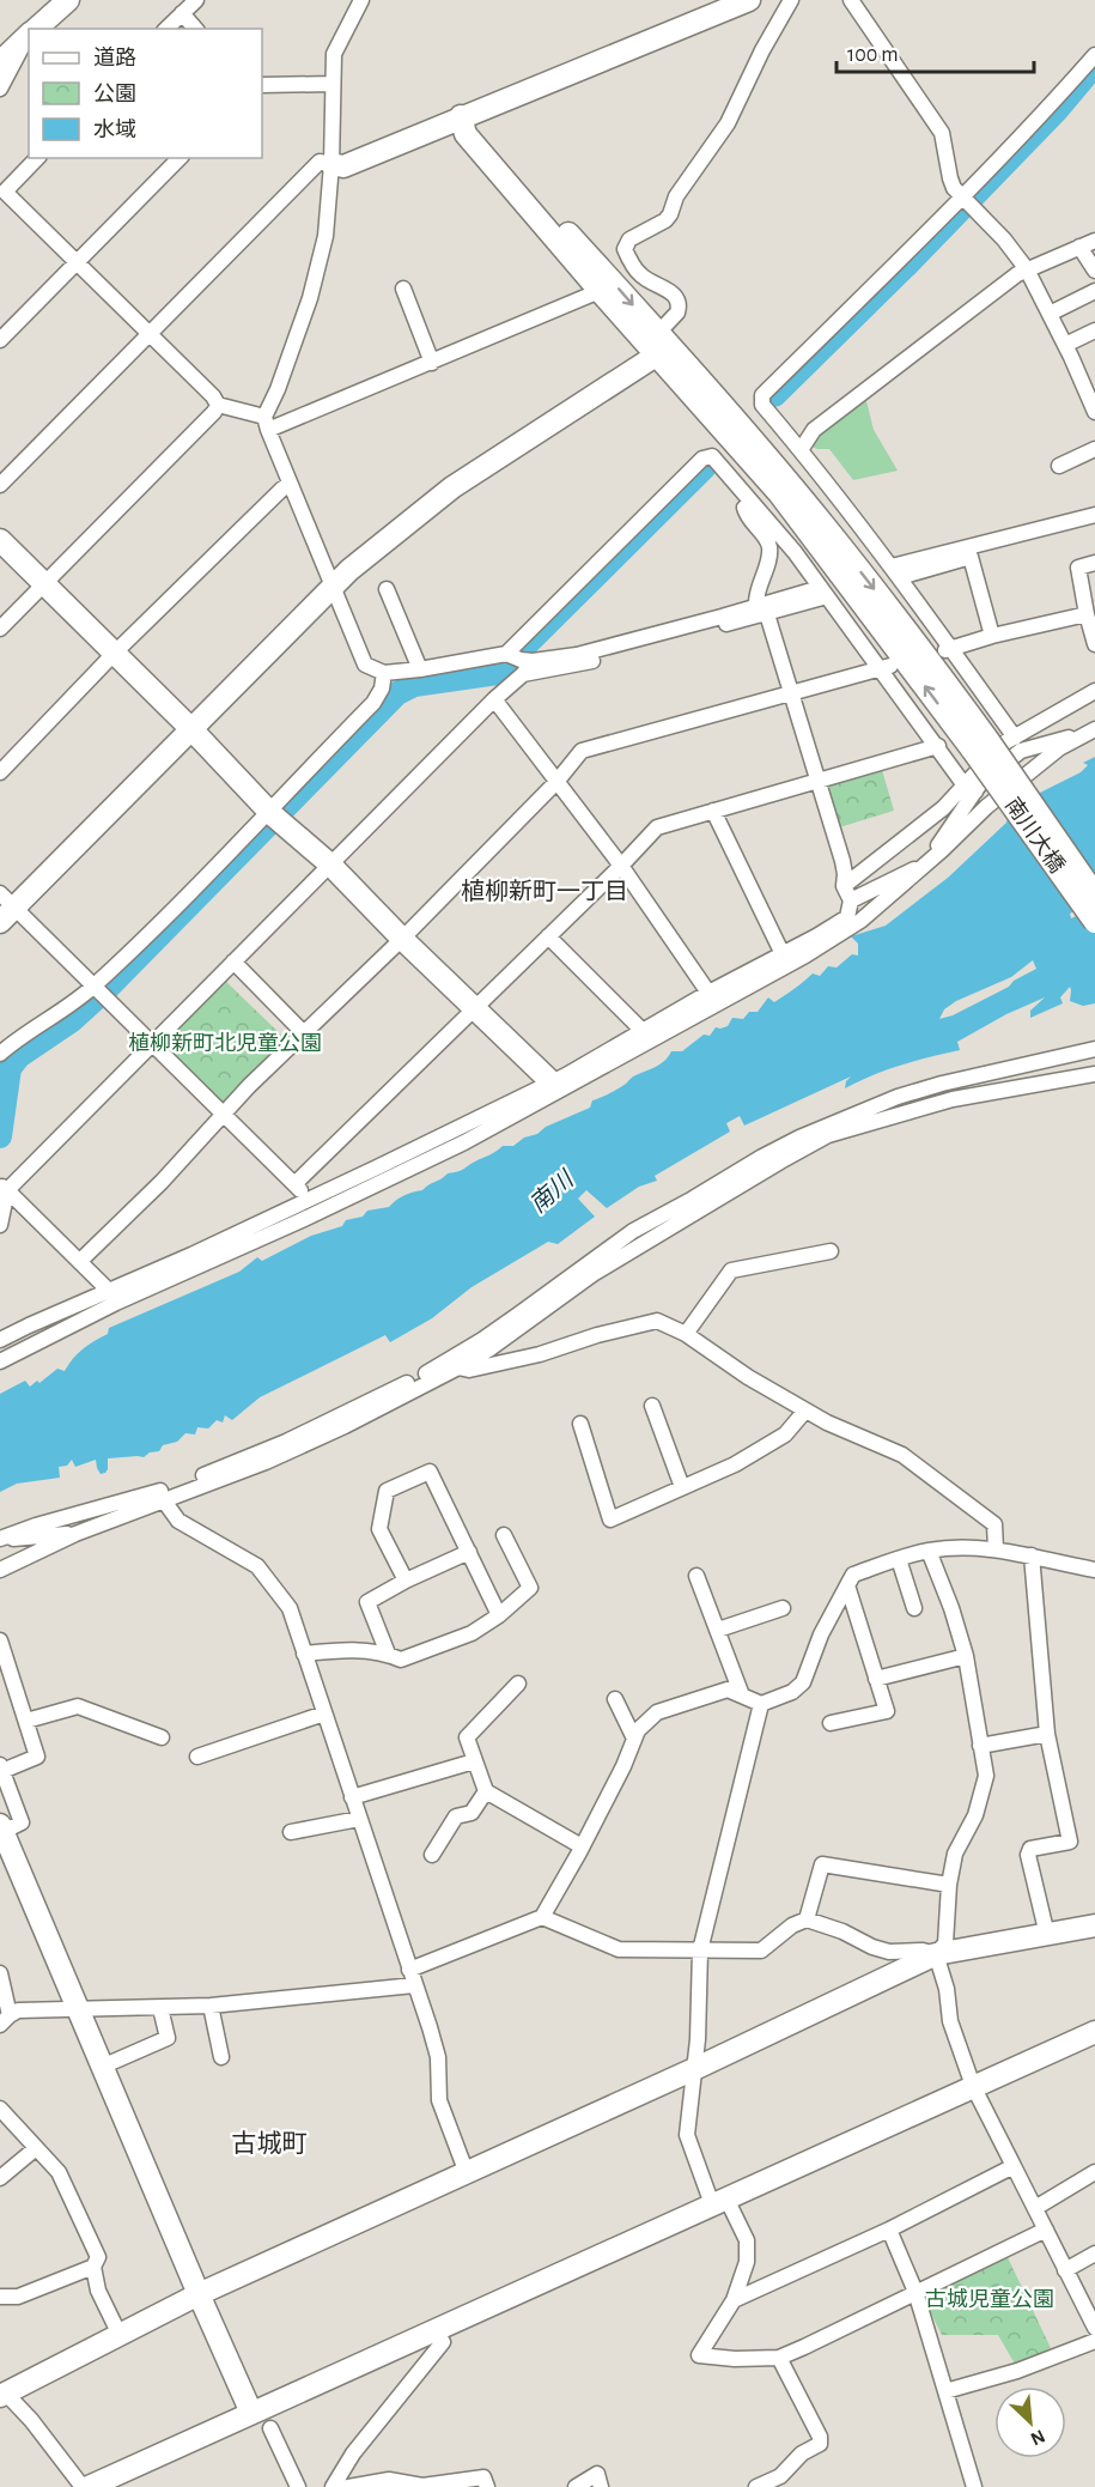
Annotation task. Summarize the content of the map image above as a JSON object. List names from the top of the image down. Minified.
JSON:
{"streets":{"street":["南川大橋"]},"districts":["植柳新町一丁目","古城町"],"water":["南川"],"parks":["植柳新町北児童公園","古城児童公園"],"legend":["道路","公園","水域"],"scale_bar":"100 m","north":"bottom right"}
